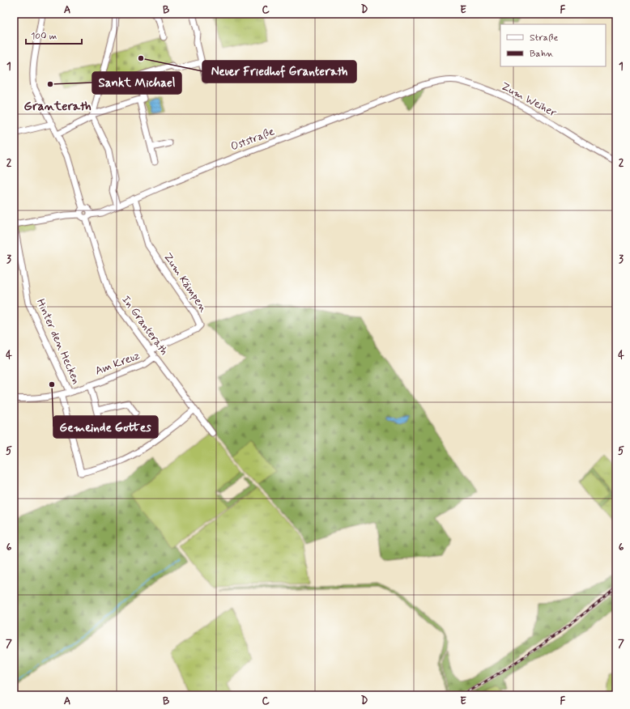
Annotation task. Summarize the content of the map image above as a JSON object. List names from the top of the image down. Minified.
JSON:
{"streets":{"street":["Zum Weiher","Oststraße","Zum Kämpen","In Granterath","Hinter den Hecken","Am Kreuz"]},"crossings":[["Zum Weiher","Oststraße"],["Oststraße","Zum Kämpen"],["Oststraße","In Granterath"],["Zum Kämpen","In Granterath"],["In Granterath","Am Kreuz"],["Hinter den Hecken","Am Kreuz"]],"districts":["Granterath"],"places":["Neuer Friedhof Granterath","Sankt Michael","Gemeinde Gottes"],"legend":["Straße","Bahn"],"scale_bar":"100 m","grid":{"columns":["A","B","C","D","E","F"],"rows":["1","2","3","4","5","6","7"]}}
